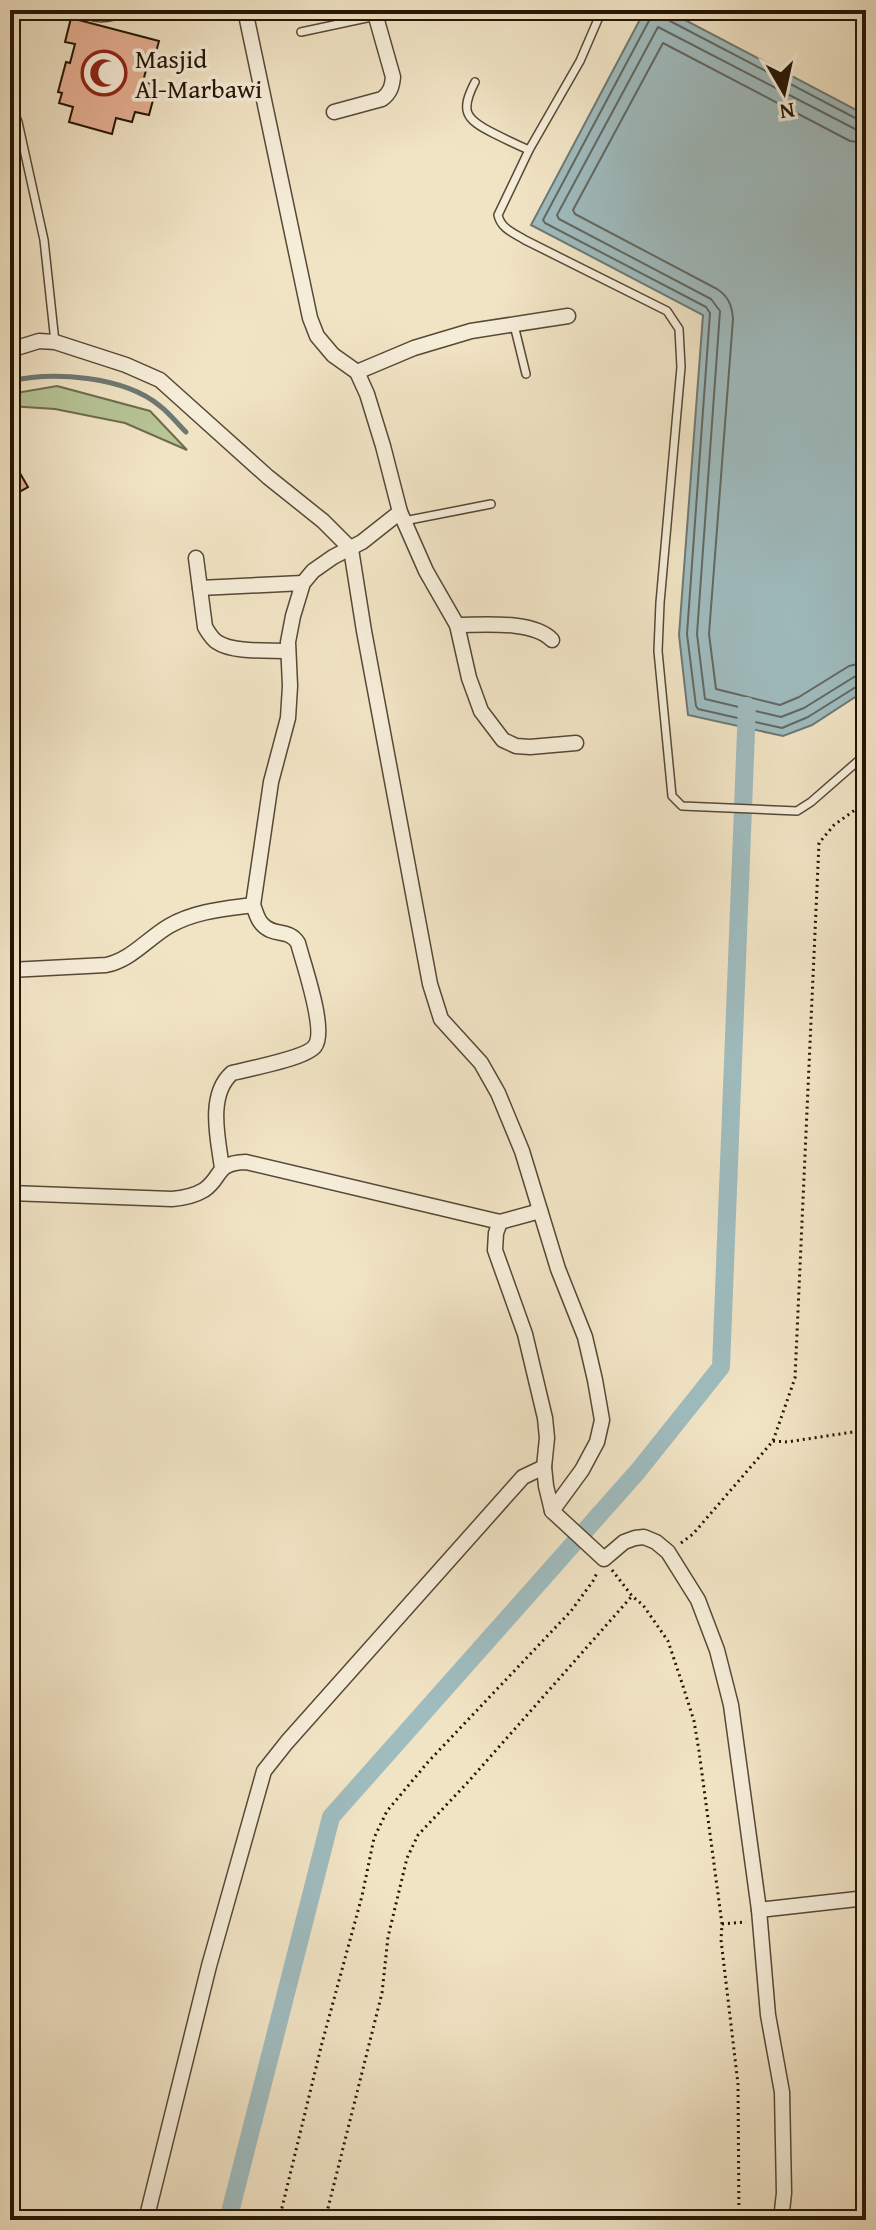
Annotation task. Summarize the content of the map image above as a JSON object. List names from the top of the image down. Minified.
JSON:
{"places":{"mosque":["Masjid Al-Marbawi"]},"north":"bottom"}
